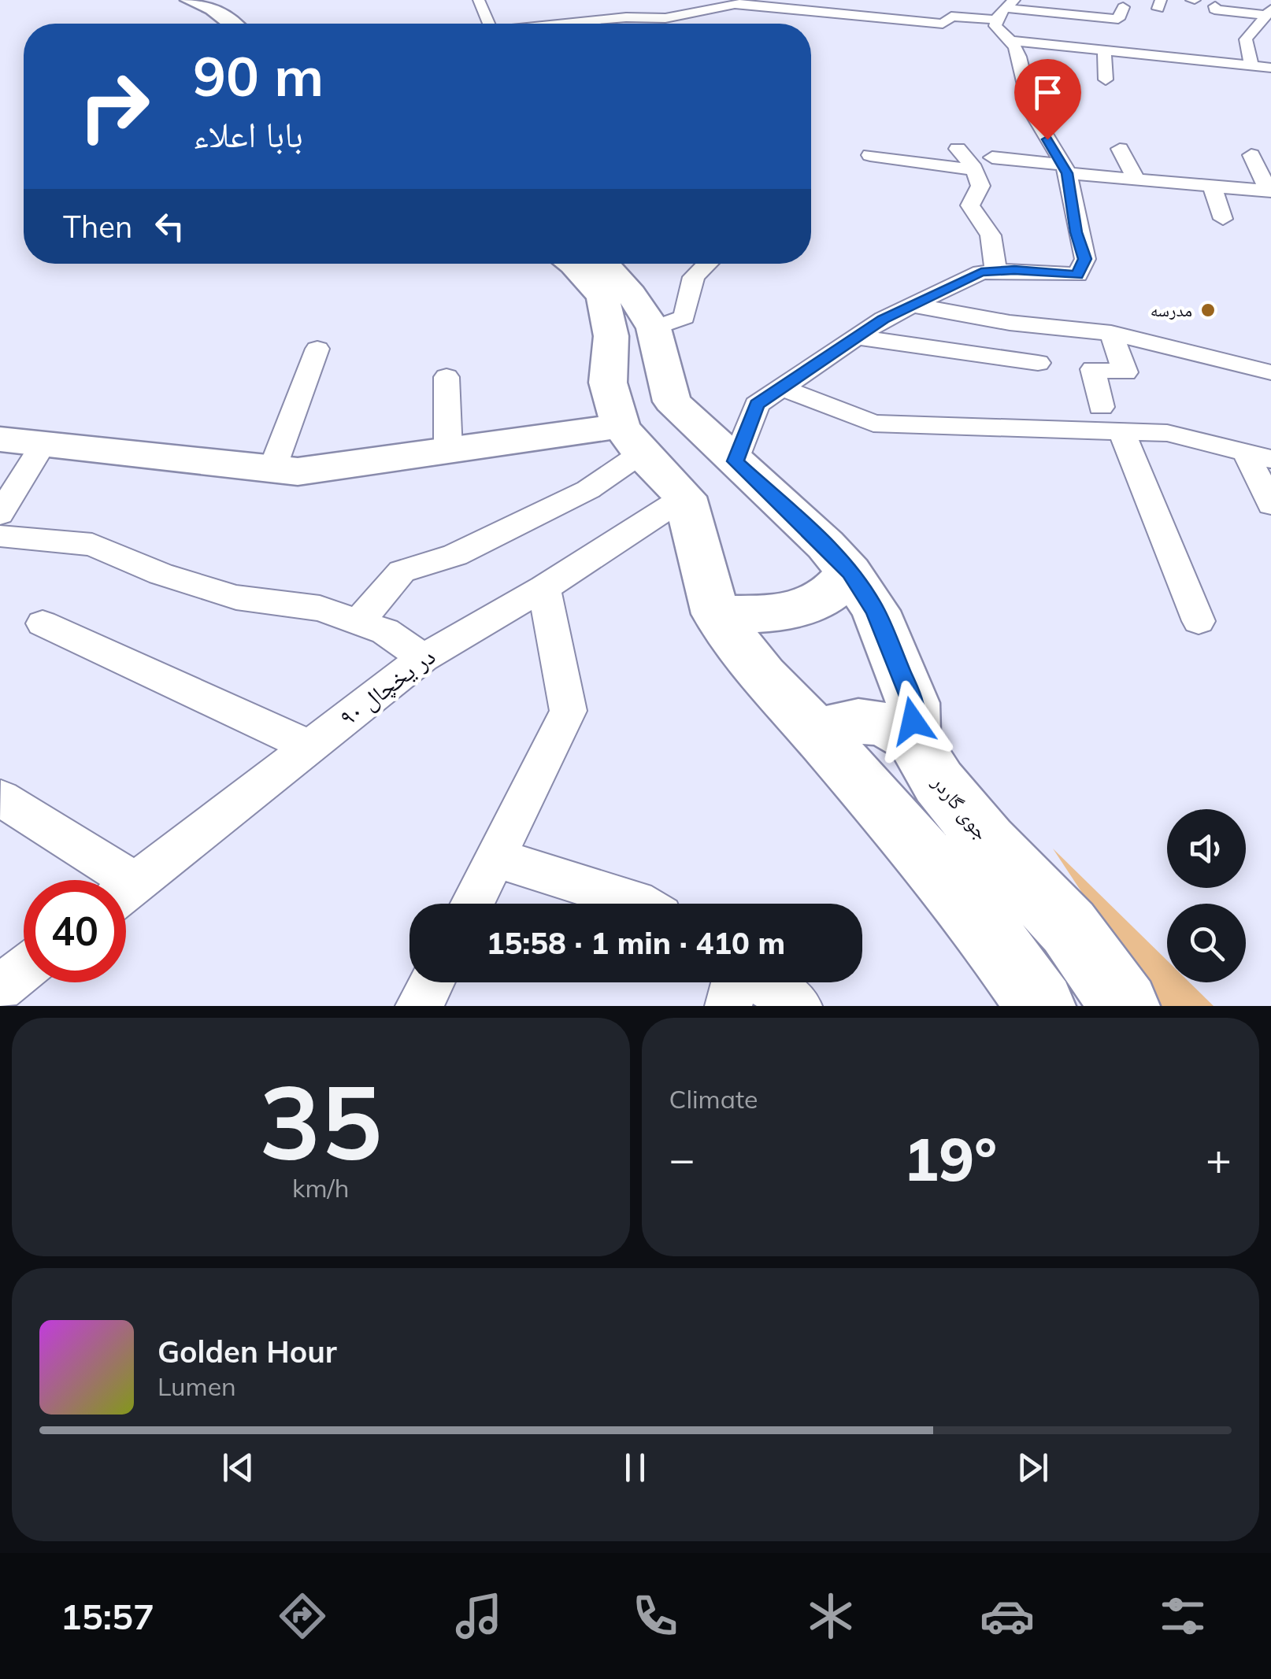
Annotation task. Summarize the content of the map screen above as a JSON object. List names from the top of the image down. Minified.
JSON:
{"streets":{"street":["در یخچال ۹۰","جوی گاردر"]},"places":["مدرسه"],"page":{"turn":["90 m","بابا اعلاء"],"then":"Then","limit":"40","trip":"15:58 · 1 min · 410 m","tile":[["35","km/h"],"Climate"],"heat":["−","19°","+"],"song":["Golden Hour","Lumen"],"tabs":"15:57"}}
